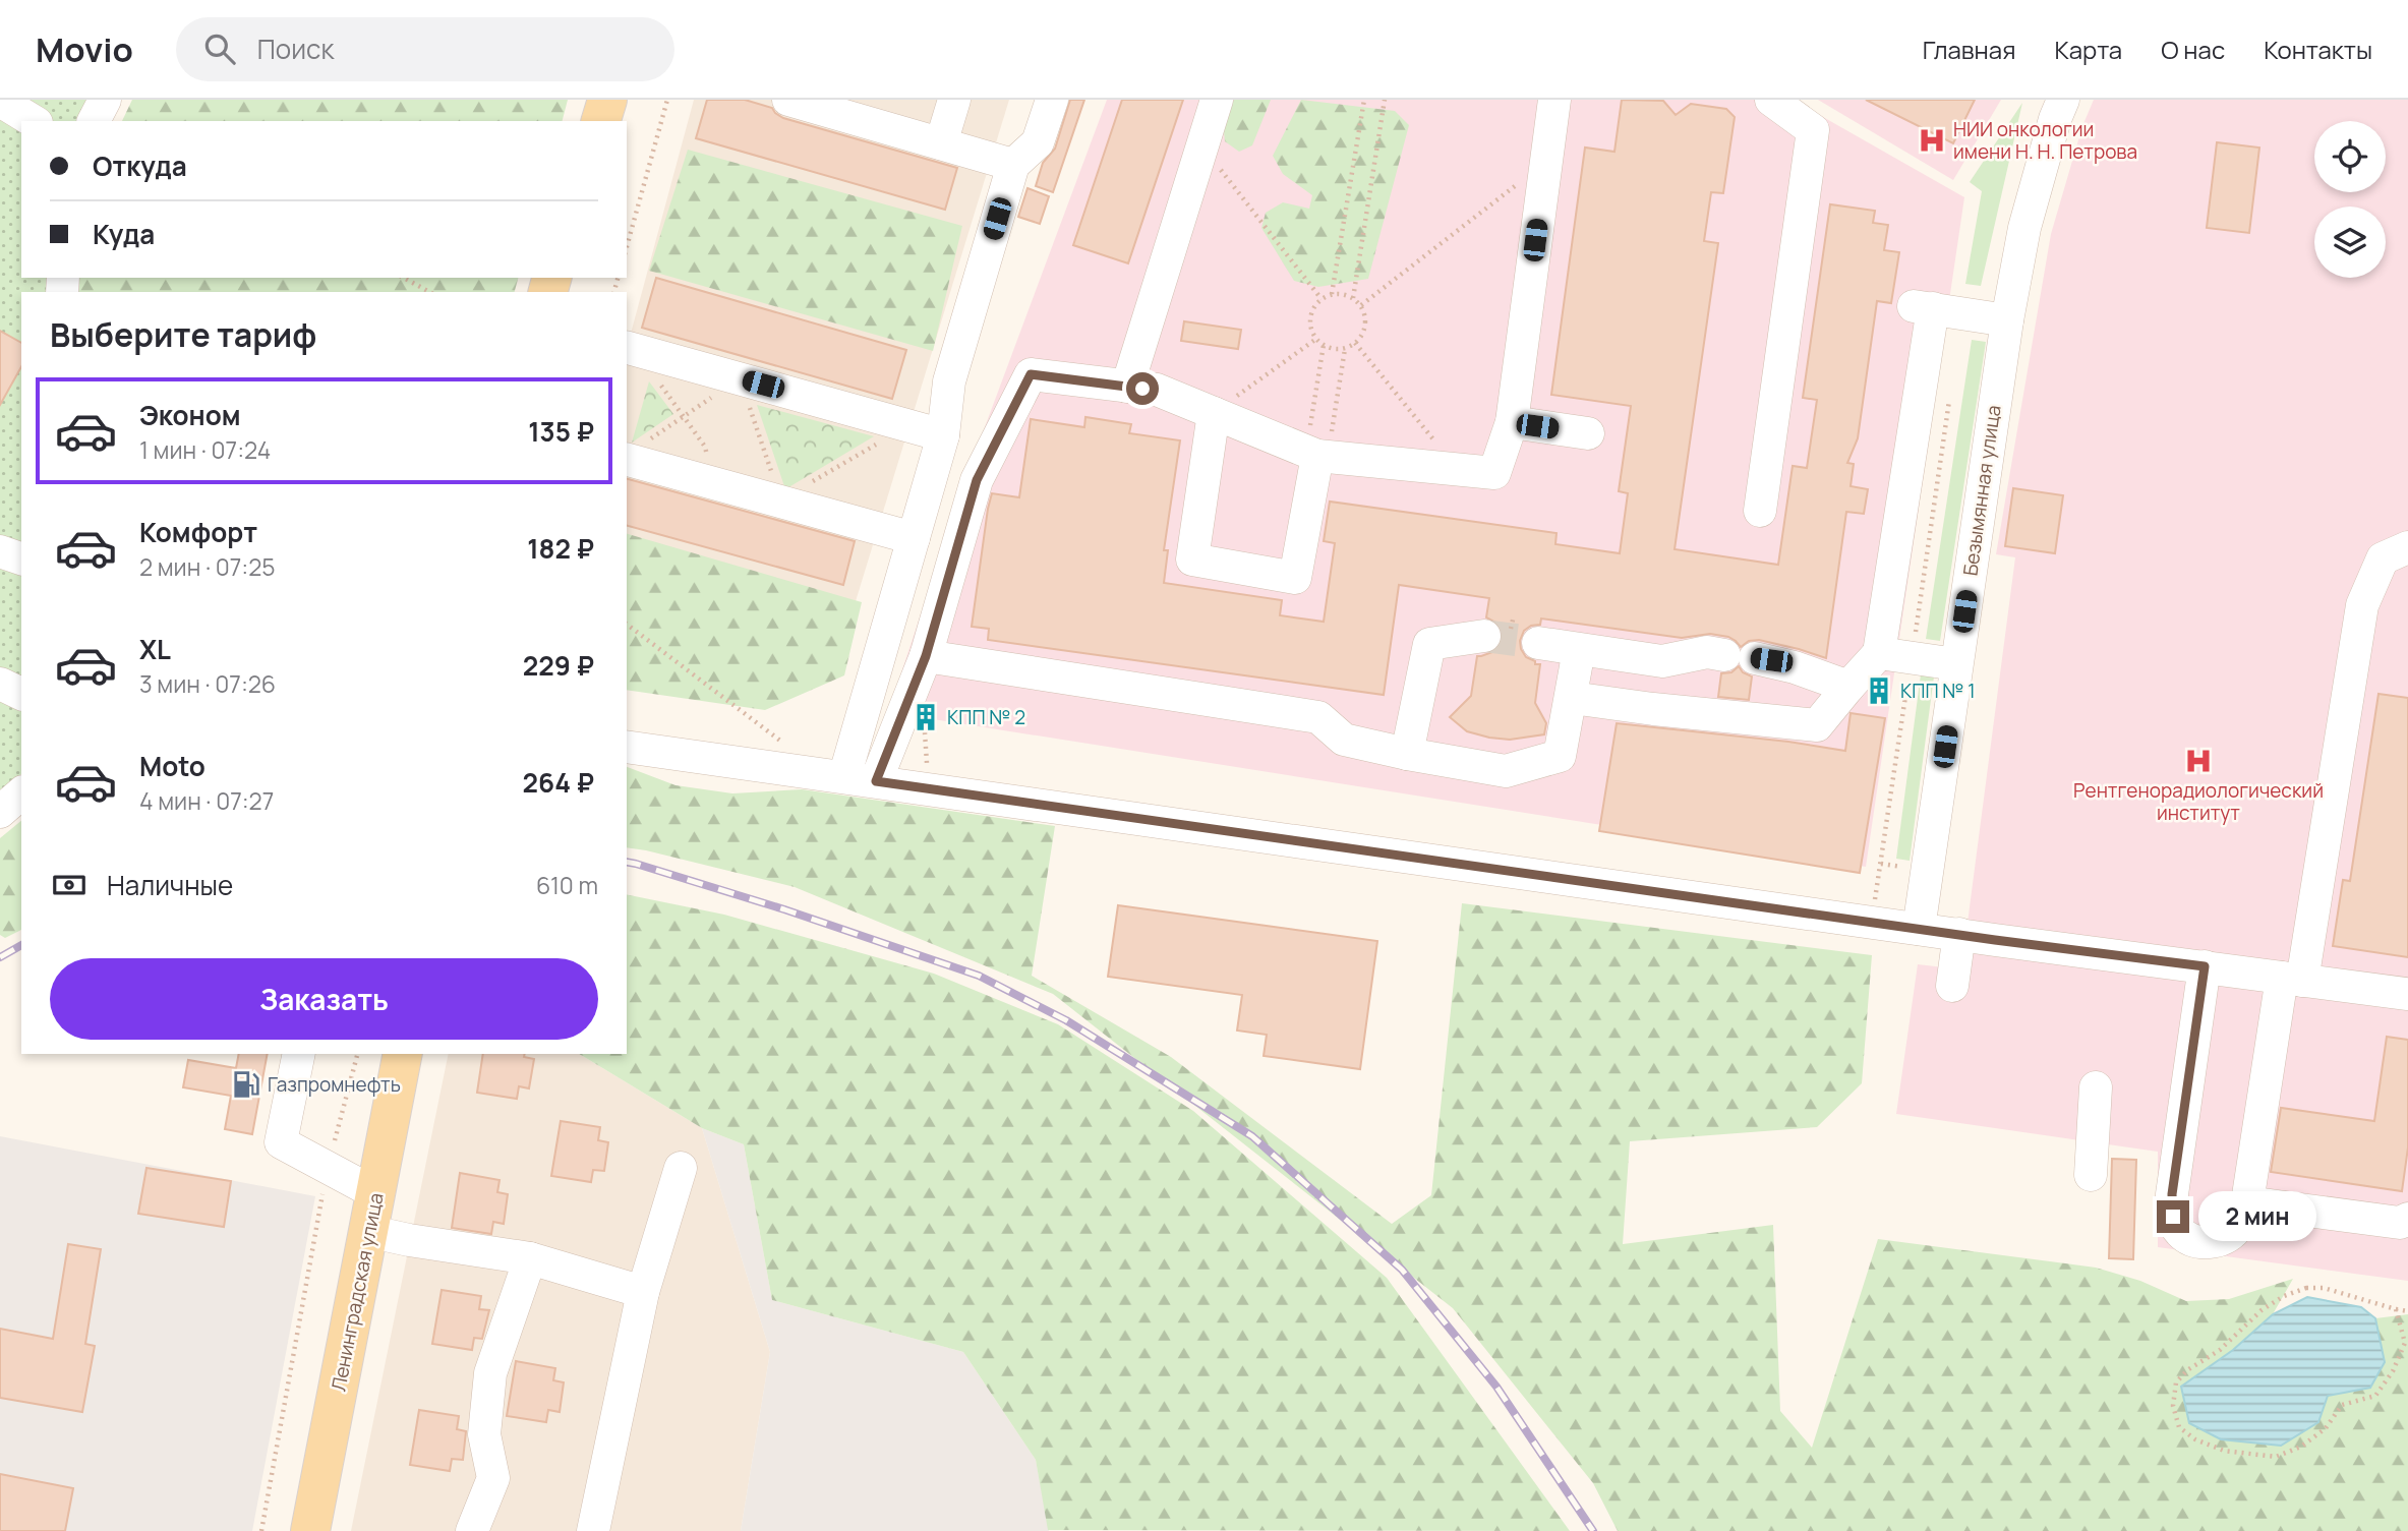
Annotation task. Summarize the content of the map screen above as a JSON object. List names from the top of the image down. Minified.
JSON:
{"streets":{"main road":["Ленинградская улица"],"street":["Безымянная улица"]},"places":{"hospital":["НИИ онкологии имени Н. Н. Петрова","Рентгенорадиологический институт"],"building":["КПП № 1","КПП № 2"],"fuel station":["Газпромнефть"]},"page":{"header":"Movio","search":"Поиск","nav":["Главная","Карта","О нас","Контакты"],"banner":["Откуда","Куда"],"heading":"Выберите тариф","list":[{"name":"Эконом","note":"1 мин · 07:24","value":"135 ₽"},{"name":"Комфорт","note":"2 мин · 07:25","value":"182 ₽"},{"name":"XL","note":"3 мин · 07:26","value":"229 ₽"},{"name":"Moto","note":"4 мин · 07:27","value":"264 ₽"}],"pay":["Наличные","610 m"],"buttons":"Заказать","bubble":"2 мин"}}
